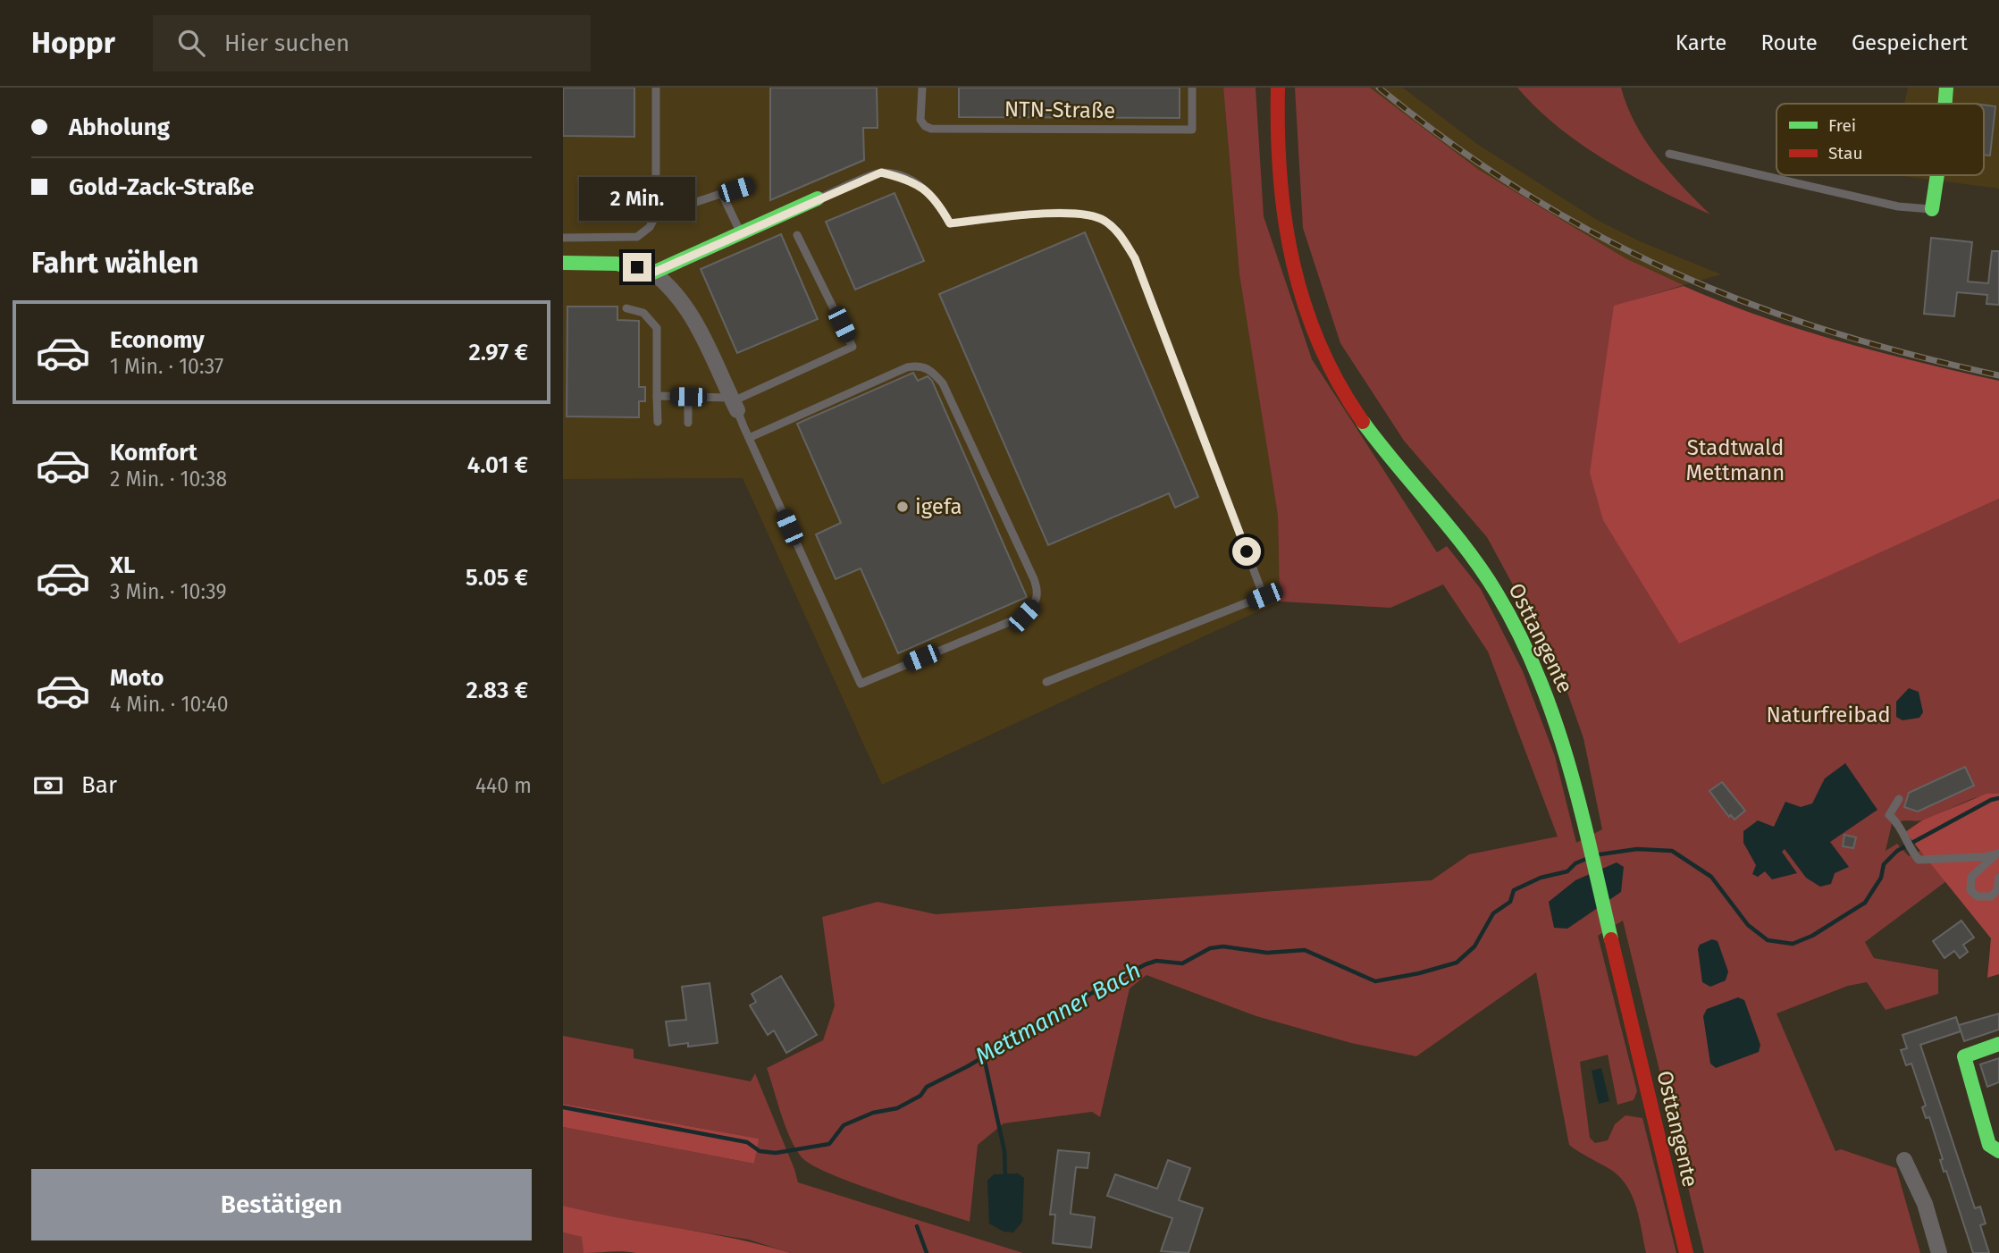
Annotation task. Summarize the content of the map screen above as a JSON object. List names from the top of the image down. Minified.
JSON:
{"streets":{"main road":["Osttangente"],"lane":["NTN-Straße"]},"water":["Mettmanner Bach"],"parks":["Stadtwald Mettmann","Naturfreibad"],"places":["igefa"],"legend":["Frei","Stau"],"page":{"header":"Hoppr","search":"Hier suchen","nav":["Karte","Route","Gespeichert"],"banner":["Abholung","Gold-Zack-Straße"],"bubble":"2 Min.","heading":"Fahrt wählen","list":[{"name":"Economy","note":"1 Min. · 10:37","value":"2.97 €"},{"name":"Komfort","note":"2 Min. · 10:38","value":"4.01 €"},{"name":"XL","note":"3 Min. · 10:39","value":"5.05 €"},{"name":"Moto","note":"4 Min. · 10:40","value":"2.83 €"}],"pay":["Bar","440 m"],"buttons":"Bestätigen"}}
